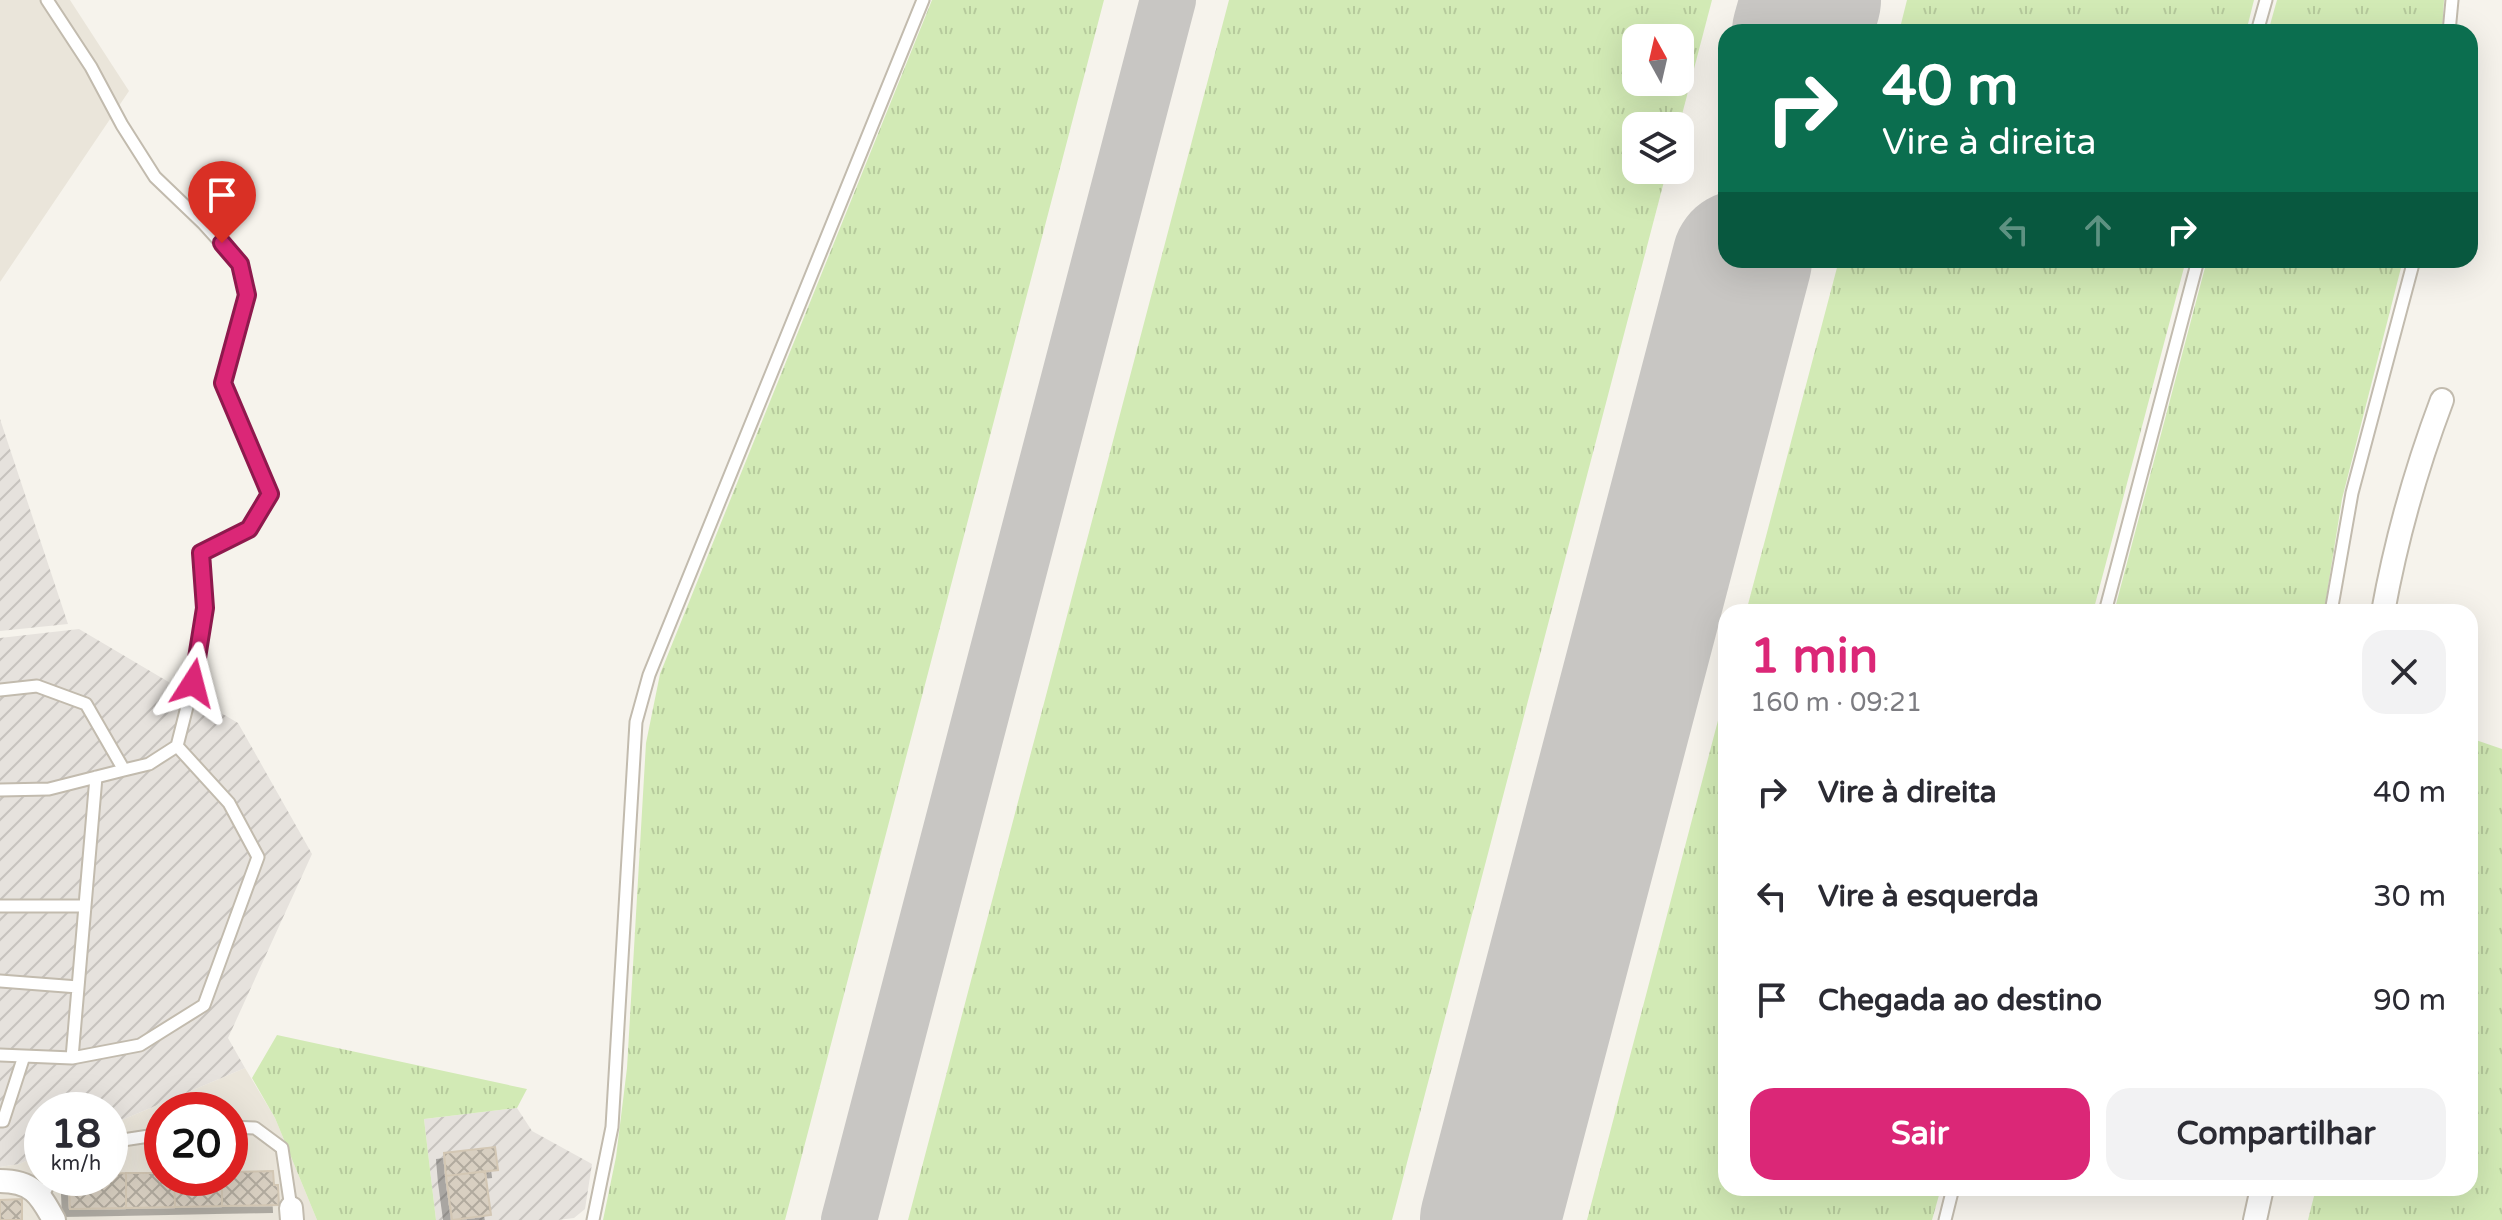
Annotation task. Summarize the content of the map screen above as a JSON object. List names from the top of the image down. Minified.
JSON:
{"north":"top","page":{"turn":["40 m","Vire à direita"],"heading":["1 min","160 m · 09:21"],"list":[{"name":"Vire à direita","value":"40 m"},{"name":"Vire à esquerda","value":"30 m"},{"name":"Chegada ao destino","value":"90 m"}],"buttons":["Sair","Compartilhar"],"speed":"18 km/h","limit":"20"}}
